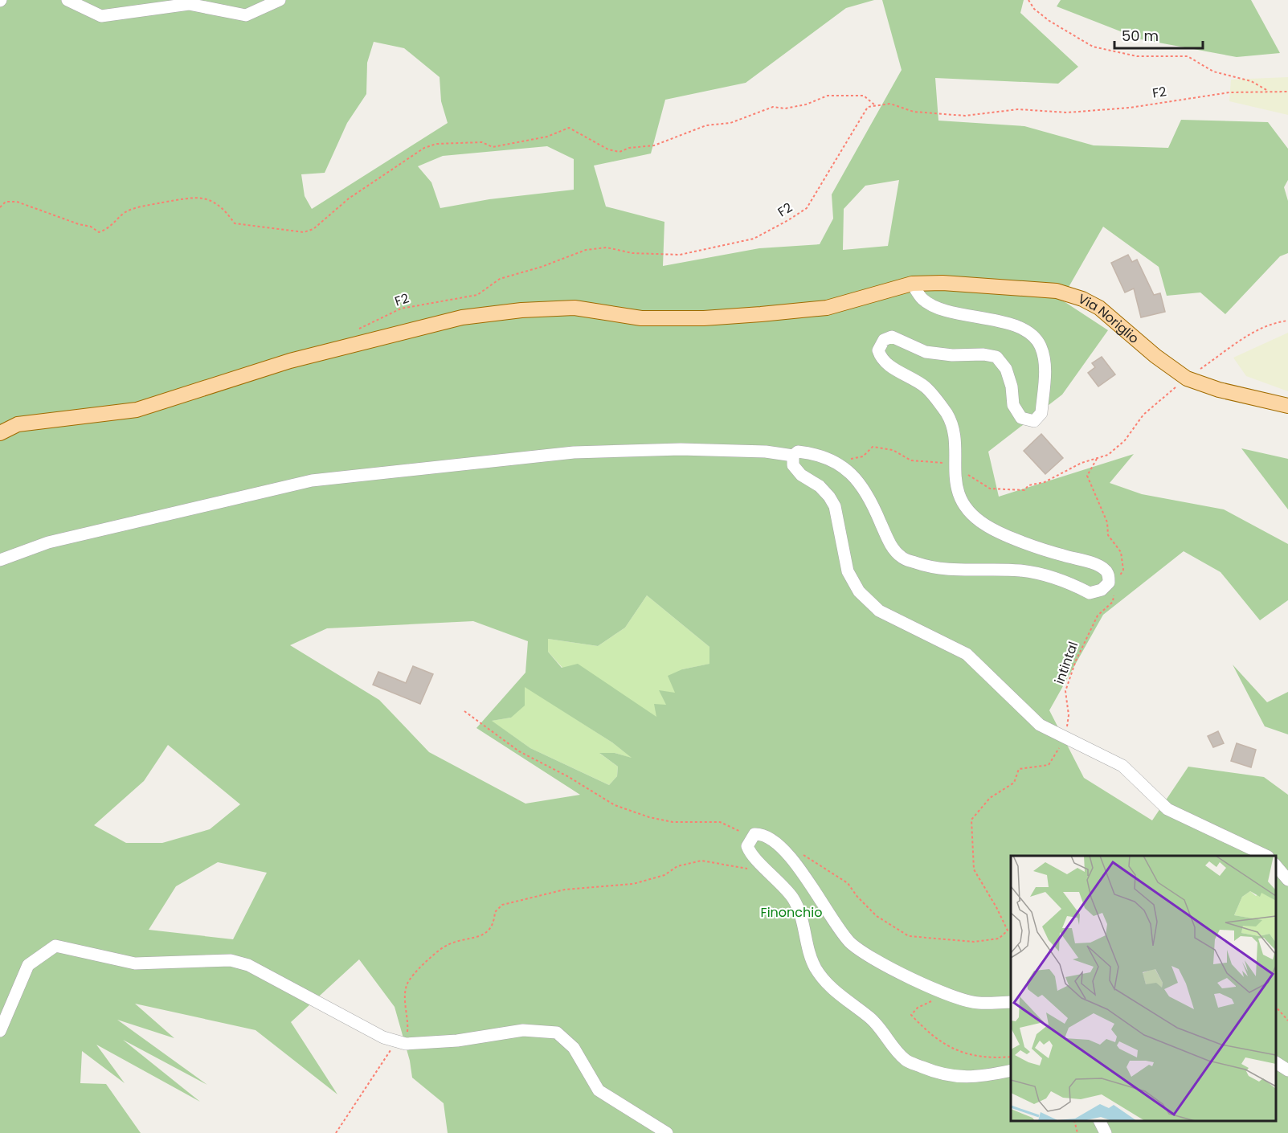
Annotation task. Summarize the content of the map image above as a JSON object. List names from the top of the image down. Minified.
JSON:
{"streets":{"main road":["Via Noriglio"],"path":["F2","intintal"]},"parks":["Finonchio"],"scale_bar":"50 m"}
